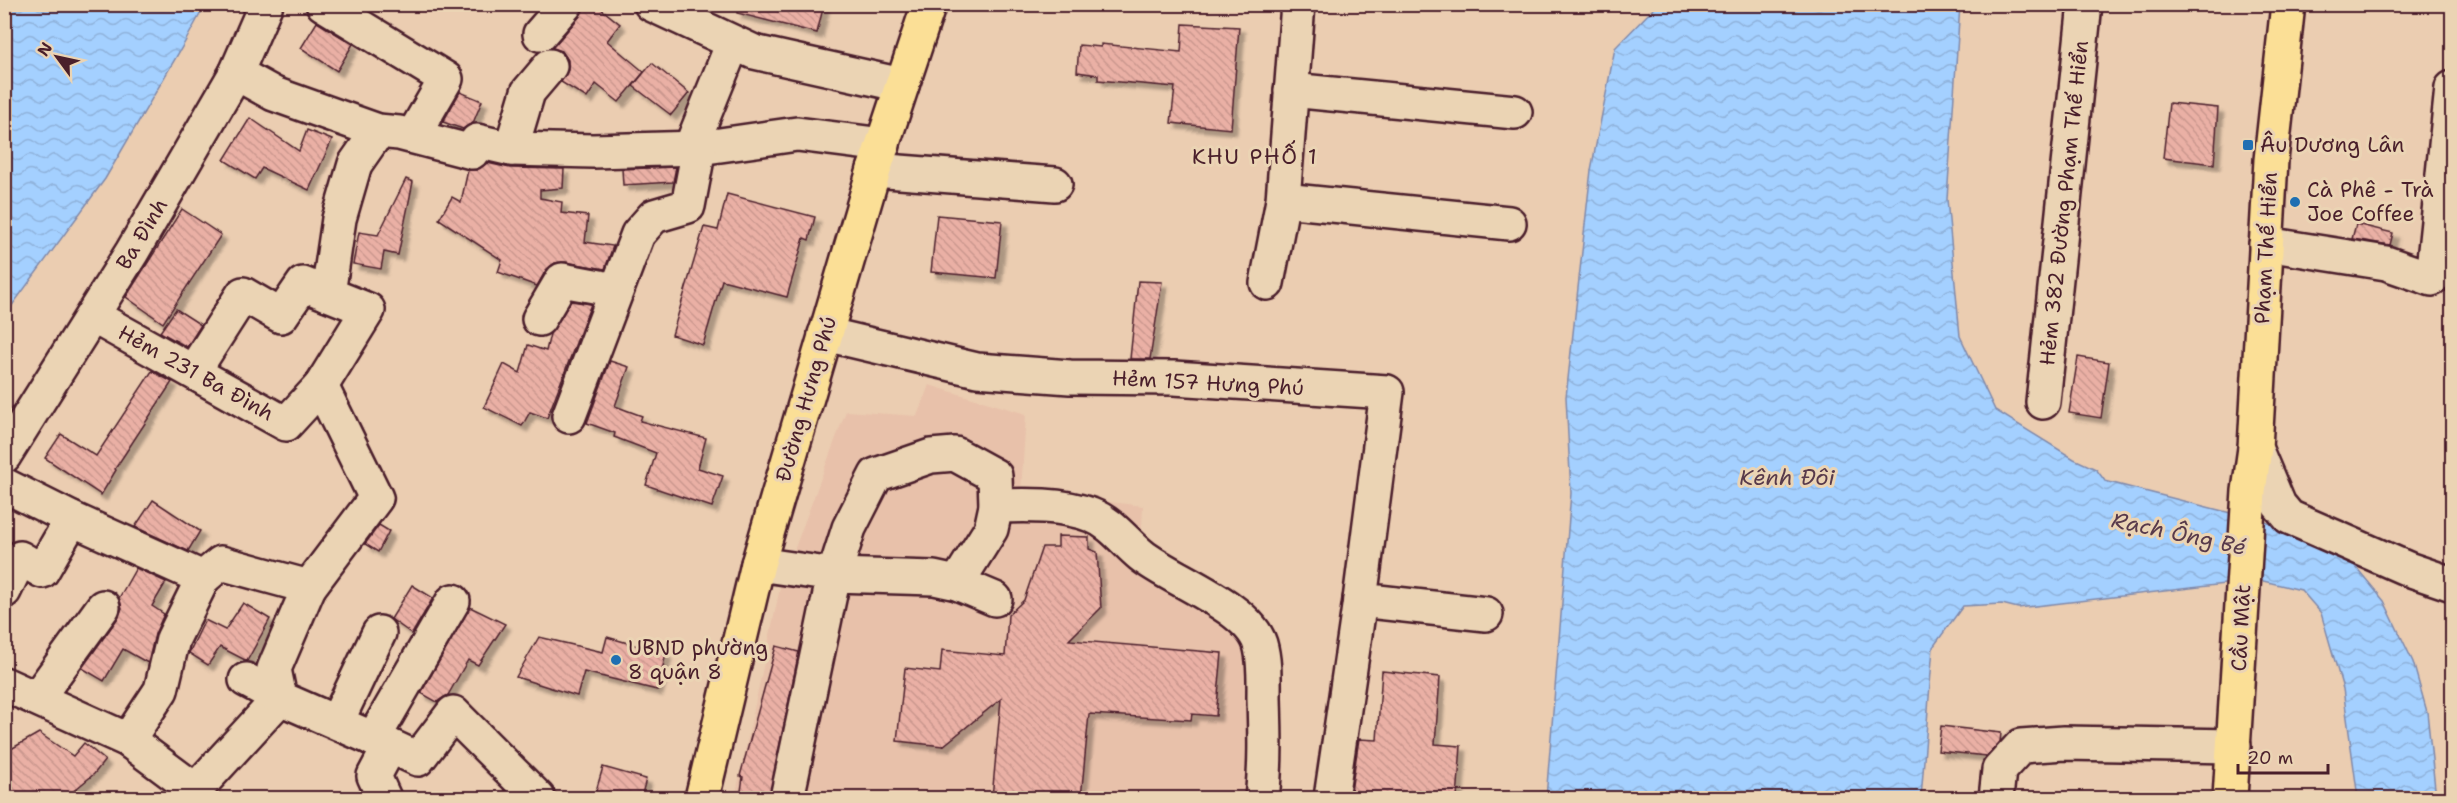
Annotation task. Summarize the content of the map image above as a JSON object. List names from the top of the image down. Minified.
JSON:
{"streets":{"main road":["Phạm Thế Hiển","Đường Hưng Phú","Cầu Mật"],"street":["Hẻm 382 Đường Phạm Thế Hiển","Ba Đình","Hẻm 231 Ba Đình","Hẻm 157 Hưng Phú"]},"crossings":[["Ba Đình","Hẻm 231 Ba Đình"],["Phạm Thế Hiển","Cầu Mật"],["Hẻm 157 Hưng Phú","Đường Hưng Phú"]],"districts":["KHU PHỐ 1"],"water":["Kênh Đôi","Rạch Ông Bé"],"places":{"transit":["Âu Dương Lân"],"other":["Cà Phê - Trà Joe Coffee","UBND phường 8 quận 8"]},"scale_bar":"20 m","north":"top left"}
